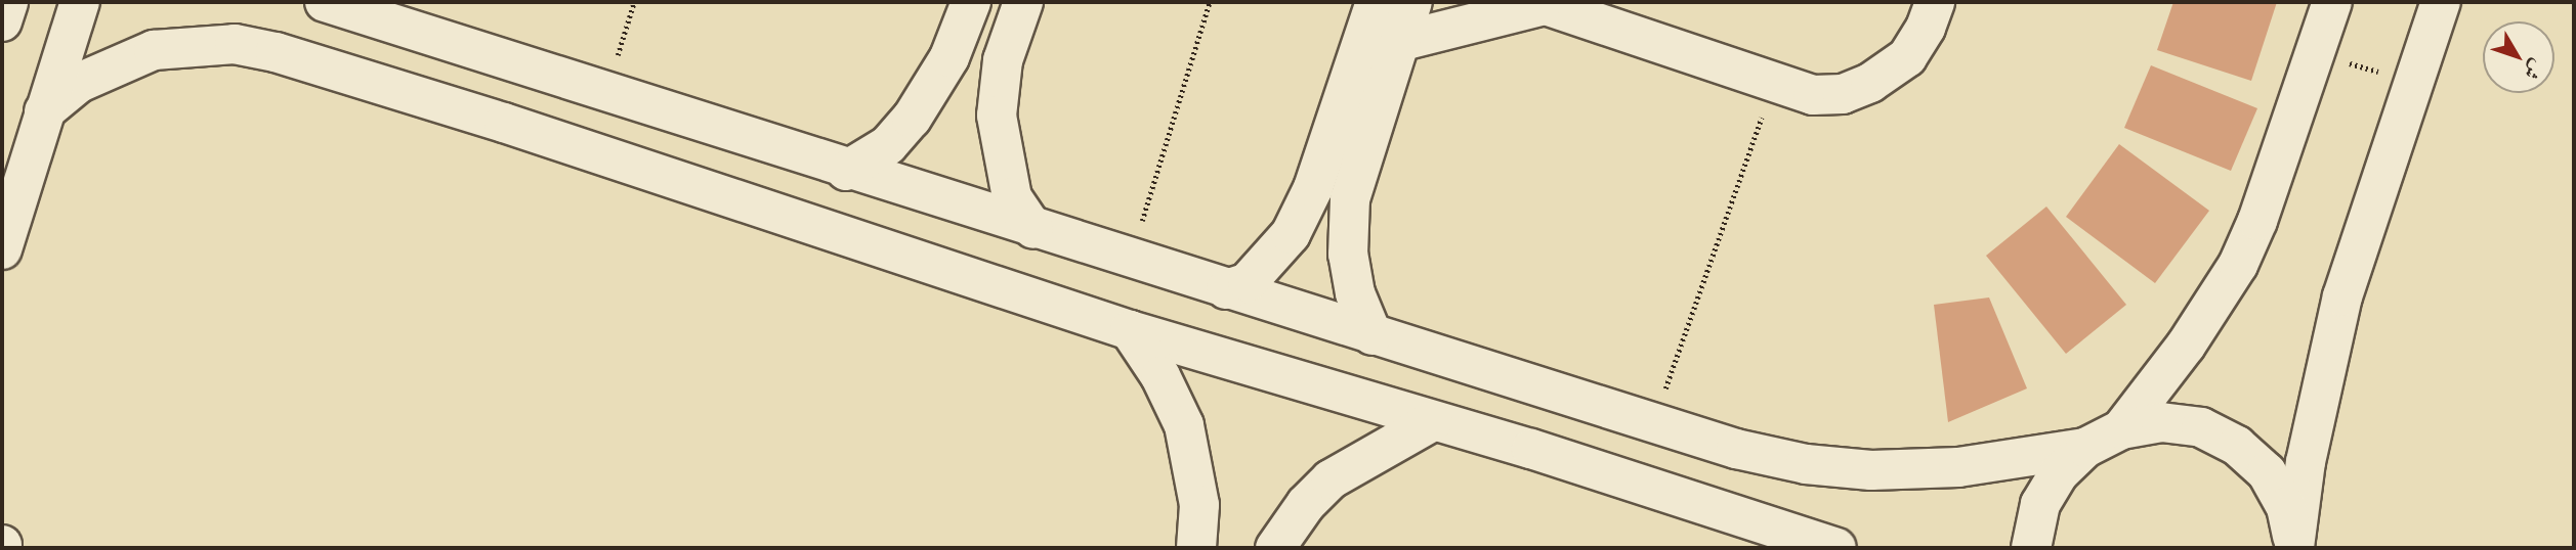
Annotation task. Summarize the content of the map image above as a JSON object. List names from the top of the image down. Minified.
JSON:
{"north":"bottom right"}
